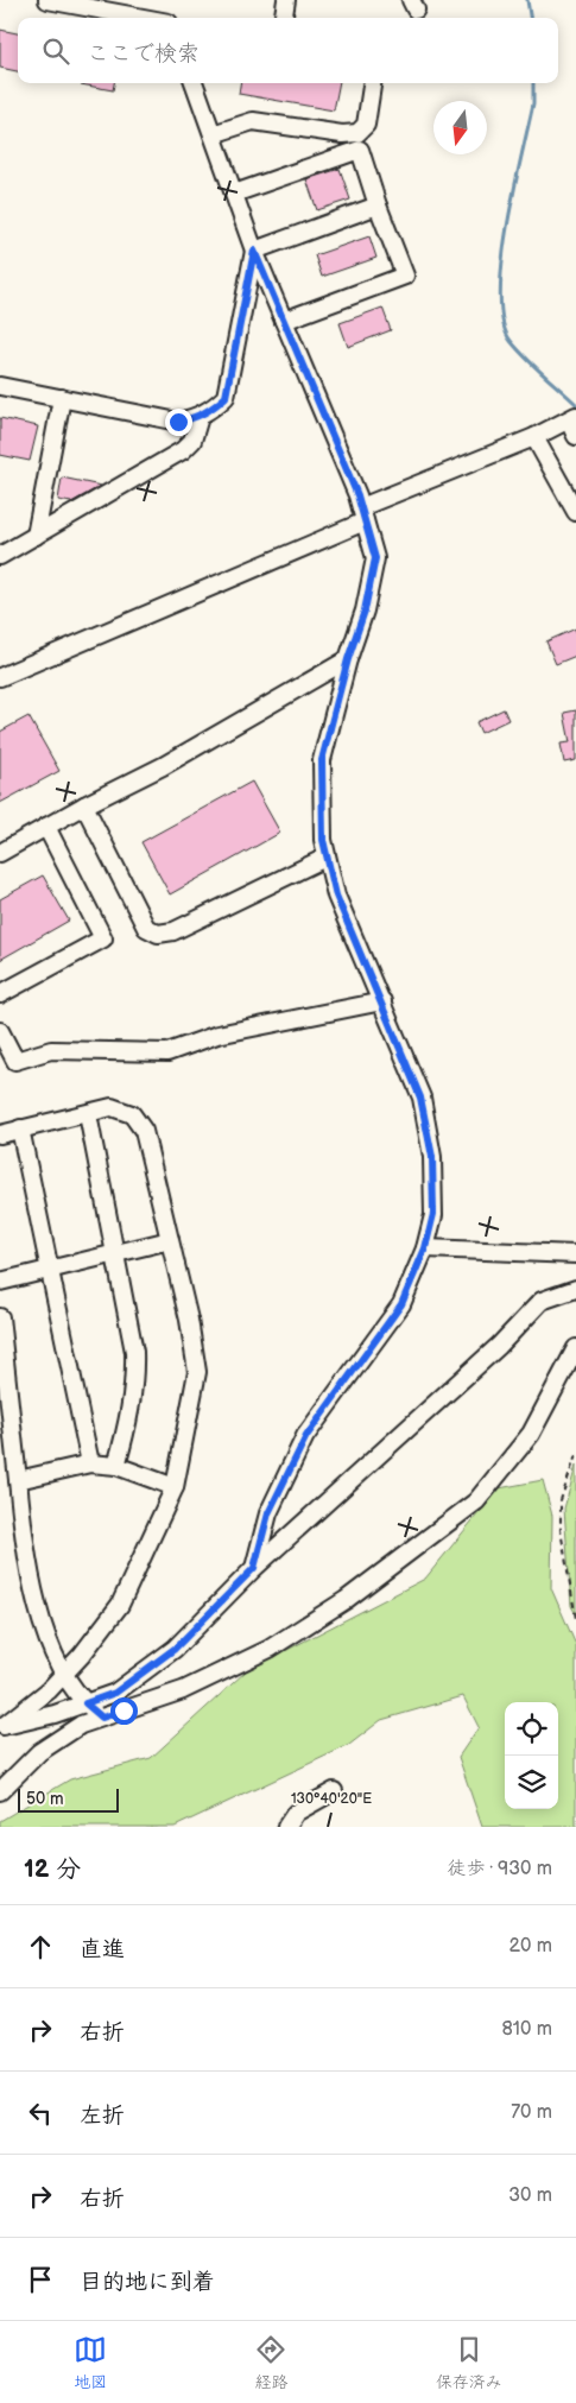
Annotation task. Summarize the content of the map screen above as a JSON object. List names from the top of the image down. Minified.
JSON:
{"scale_bar":"50 m","north":"bottom","page":{"search":"ここで検索","scale":"50 m","heading":["12 分","徒歩 · 930 m"],"list":[["直進","20 m"],["右折","810 m"],["左折","70 m"],["右折","30 m"],"目的地に到着"],"nav":["地図","経路","保存済み"]},"coordinates":["130°40'20\"E"]}
